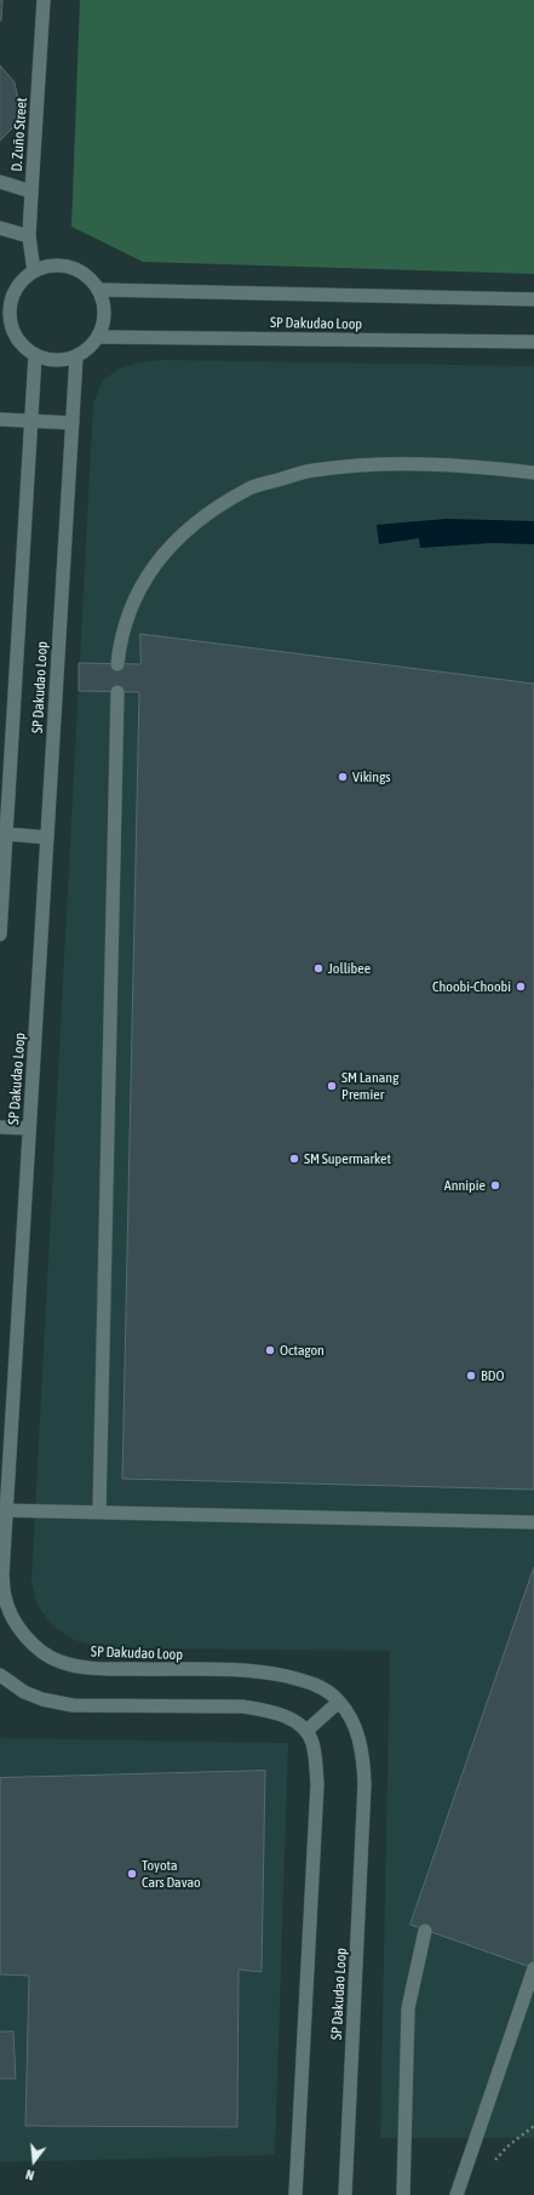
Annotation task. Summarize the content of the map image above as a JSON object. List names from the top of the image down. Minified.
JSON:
{"streets":{"street":["D. Zuño Street","SP Dakudao Loop"]},"crossings":[["D. Zuño Street","SP Dakudao Loop"]],"places":["Vikings","Jollibee","Choobi-Choobi","SM Lanang Premier","SM Supermarket","Annipie","Octagon","BDO","Toyota Cars Davao"],"north":"bottom"}
